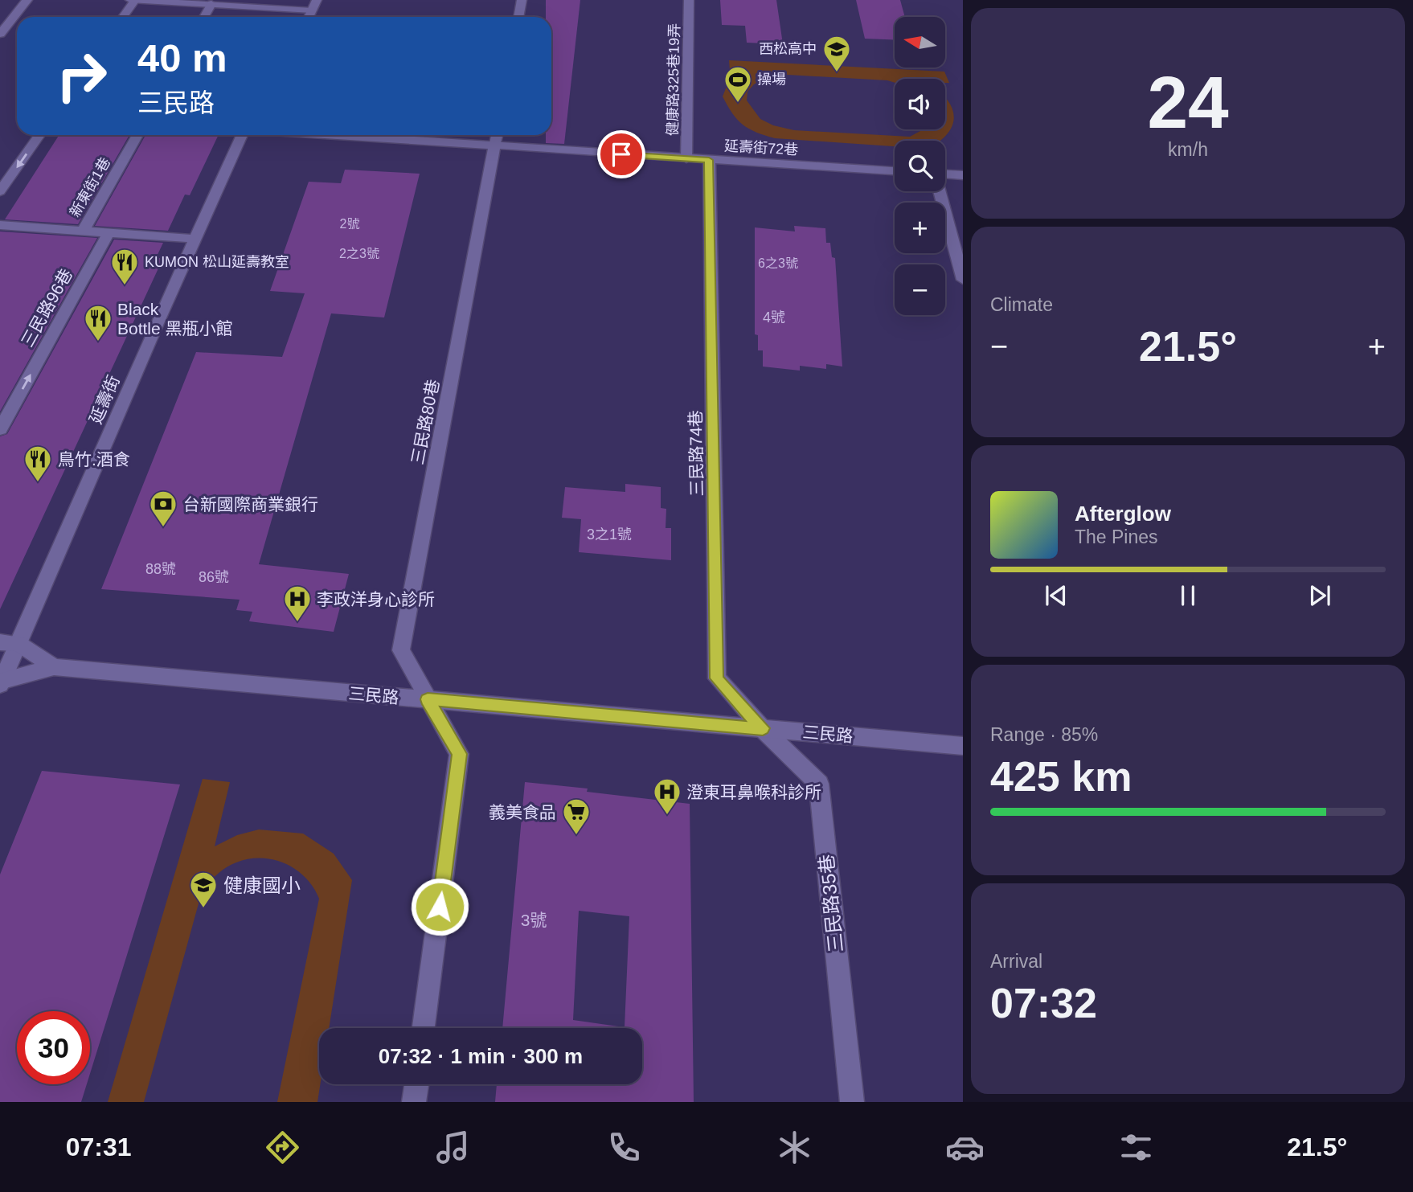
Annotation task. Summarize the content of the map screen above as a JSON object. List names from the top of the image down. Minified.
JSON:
{"streets":{"street":["延壽街72巷","新東街1巷","三民路96巷","延壽街","三民路80巷","三民路74巷","三民路","三民路35巷"],"lane":["健康路325巷19弄"]},"crossings":[["健康路325巷19弄","延壽街72巷"],["延壽街72巷","三民路80巷"],["延壽街72巷","三民路74巷"],["延壽街","三民路"],["三民路80巷","三民路"],["三民路74巷","三民路"],["三民路74巷","三民路35巷"],["三民路","三民路35巷"]],"one_way":["三民路96巷"],"places":{"school or university":["西松高中","健康國小"],"sports":["操場"],"restaurant":["KUMON 松山延壽教室","Black Bottle 黑瓶小館","鳥竹.酒食"],"bank":["台新國際商業銀行"],"hospital":["李政洋身心診所","澄東耳鼻喉科診所"],"supermarket":["義美食品"]},"house_numbers":["2號","2之3號","6之3號","4號","3之1號","88號","86號","3號"],"north":"left","page":{"tile":[["24","km/h"],"Climate",["Range · 85%","425 km"],["Arrival","07:32"]],"map_buttons":["+","−"],"turn":["40 m","三民路"],"heat":["−","21.5°","+"],"song":["Afterglow","The Pines"],"limit":"30","trip":"07:32 · 1 min · 300 m","tabs":["07:31","21.5°"]}}
